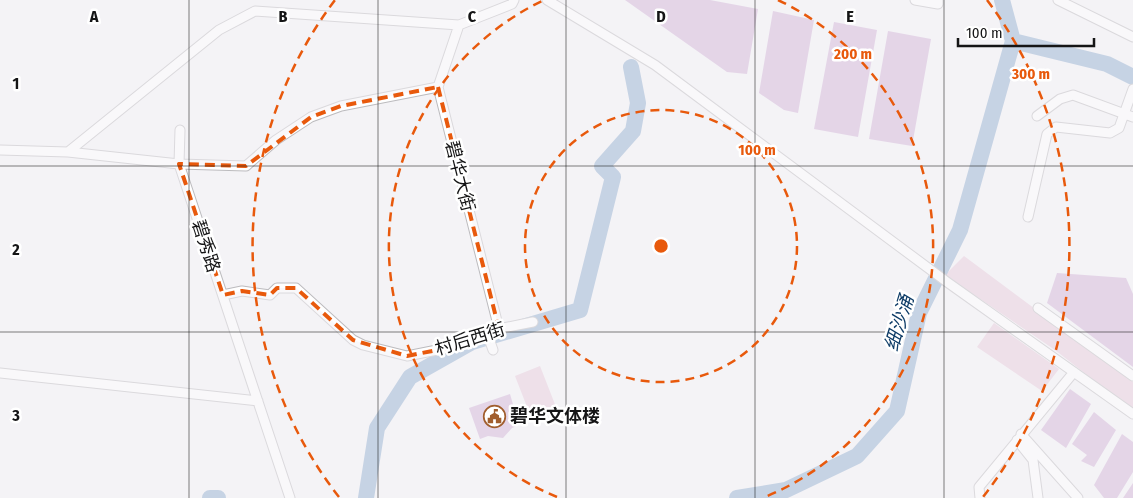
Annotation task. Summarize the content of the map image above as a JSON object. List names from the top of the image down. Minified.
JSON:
{"streets":{"street":["碧华大街","碧秀路","村后西街"]},"crossings":[["碧华大街","村后西街"],["碧秀路","村后西街"]],"water":["细沙涌"],"places":{"public building":["碧华文体楼"]},"scale_bar":"100 m","grid":{"columns":["A","B","C","D","E"],"rows":["1","2","3"]},"rings":["200 m","300 m","100 m"]}
